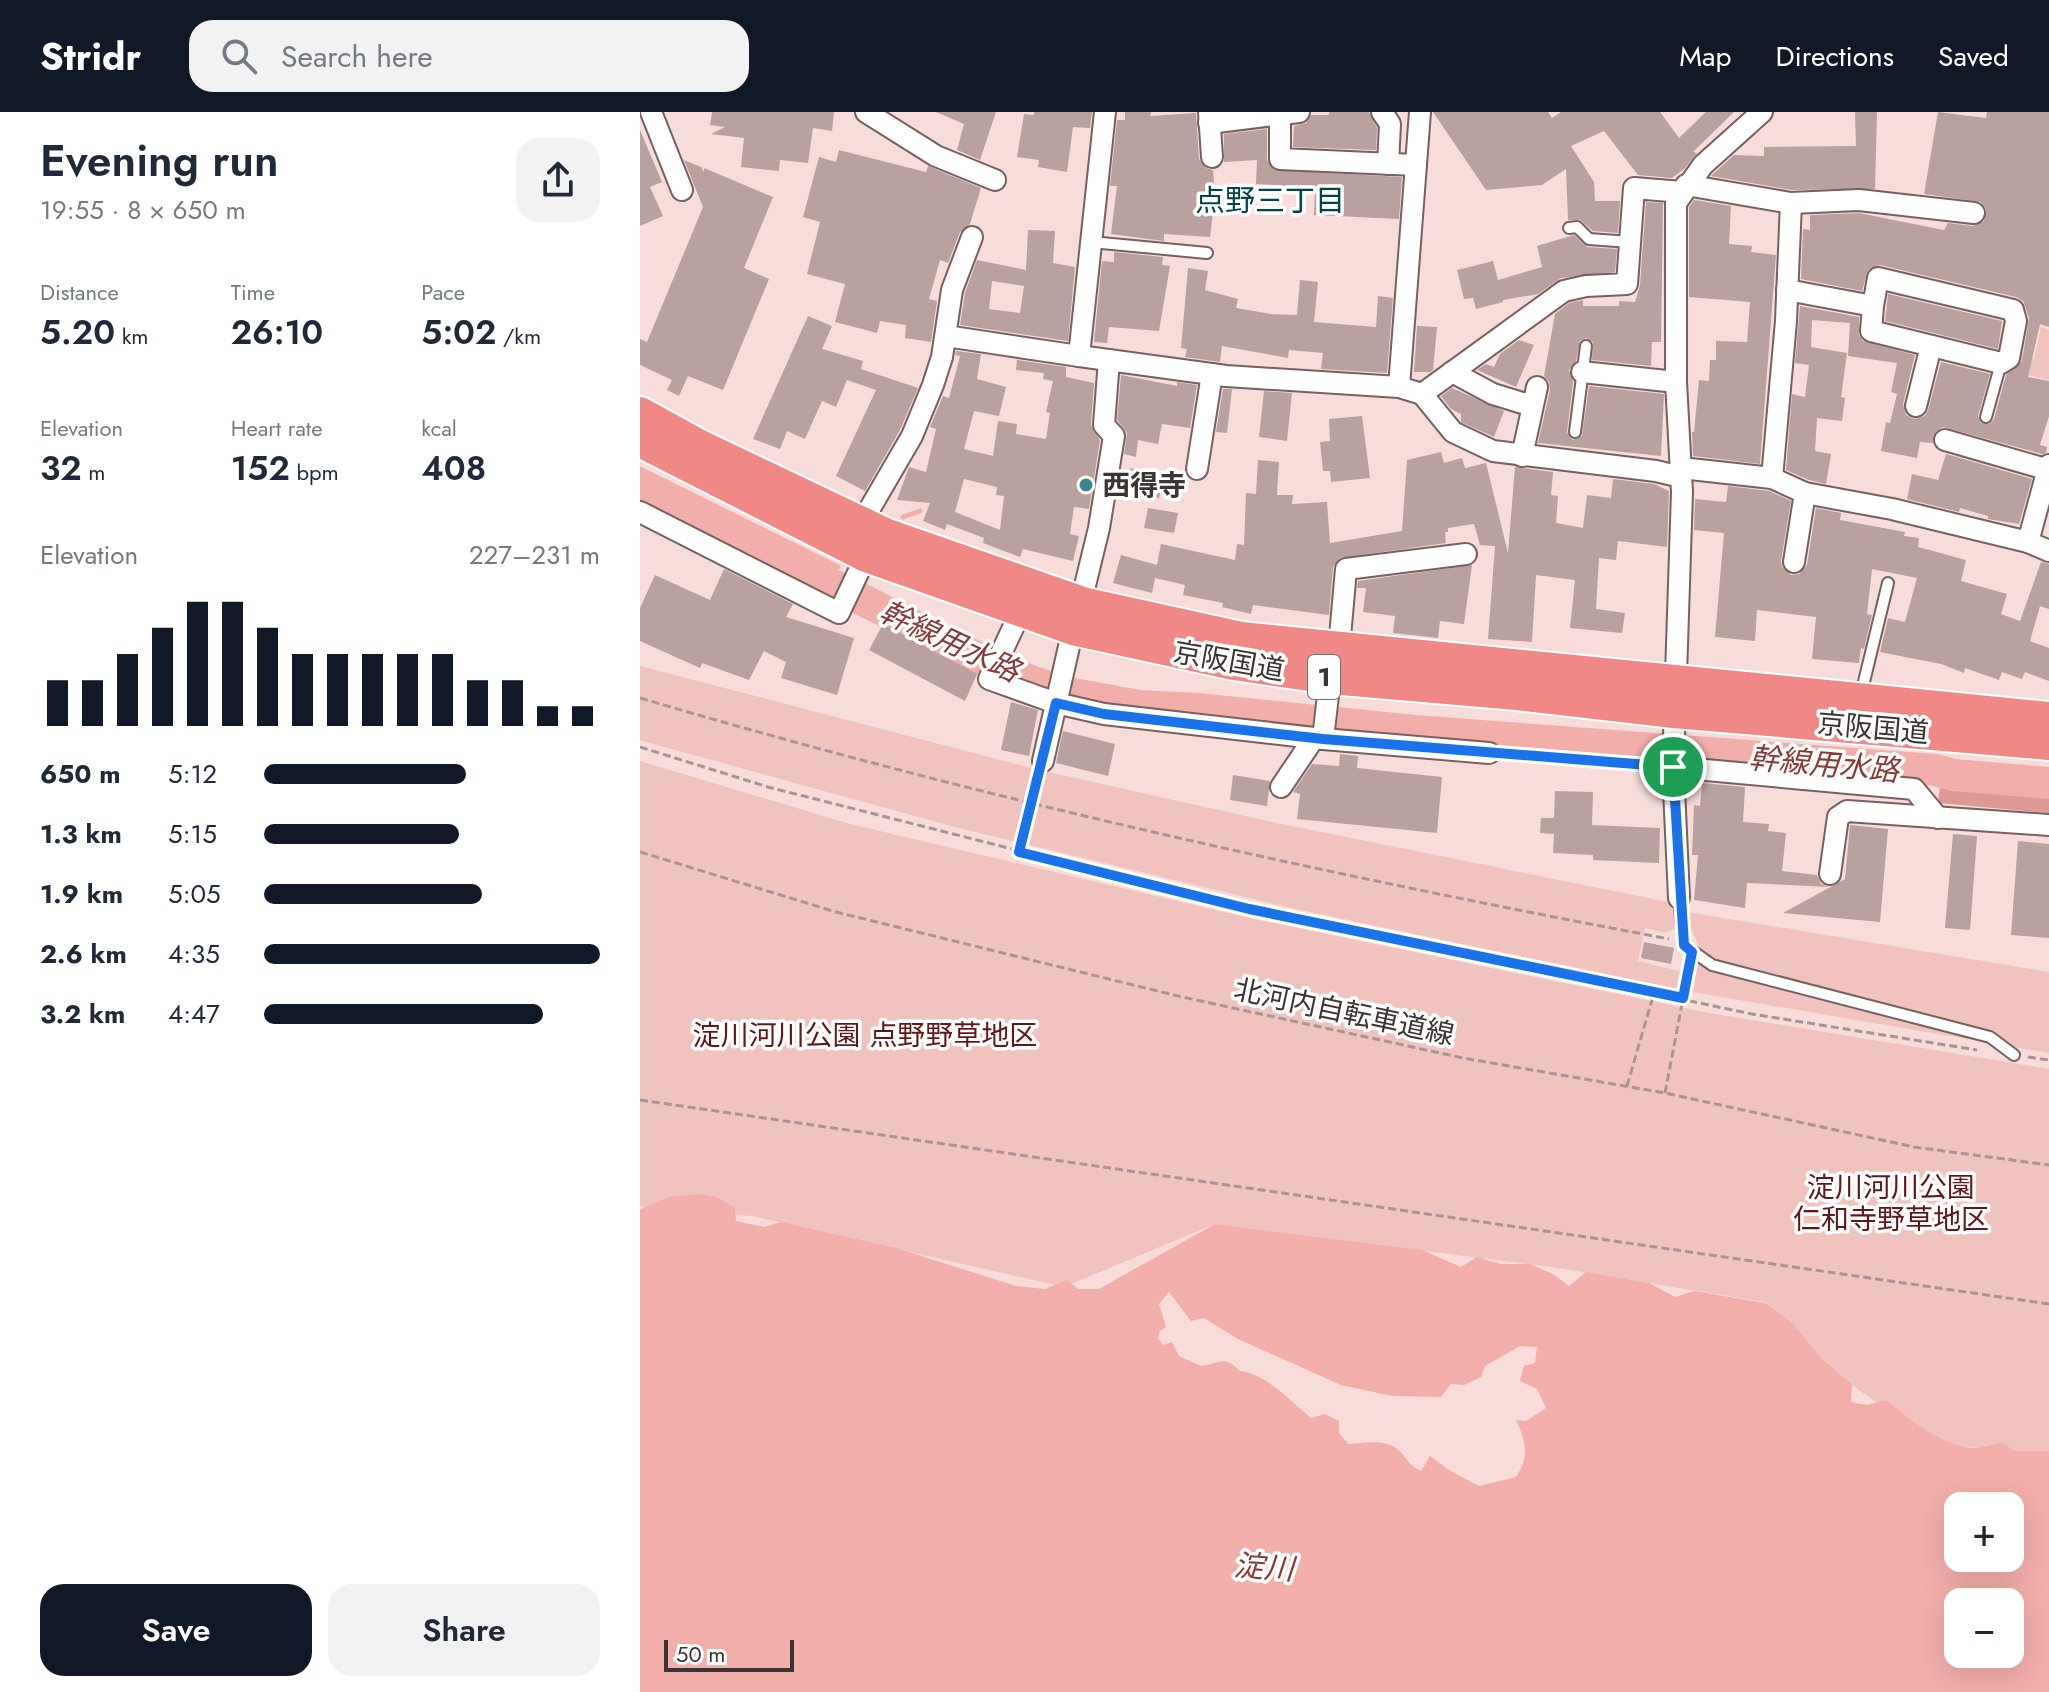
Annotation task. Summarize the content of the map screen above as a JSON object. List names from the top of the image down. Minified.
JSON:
{"streets":{"highway":["京阪国道","1"],"path":["北河内自転車道線"]},"districts":["点野三丁目"],"water":["幹線用水路","淀川"],"parks":["淀川河川公園 点野野草地区","淀川河川公園 仁和寺野草地区"],"places":["西得寺"],"scale_bar":"50 m","page":{"header":"Stridr","search":"Search here","nav":["Map","Directions","Saved"],"heading":["Evening run","19:55 · 8 × 650 m"],"stats":[["Distance","5.20 km"],["Time","26:10"],["Pace","5:02 /km"],["Elevation","32 m"],["Heart rate","152 bpm"],["kcal","408"]],"chart":["Elevation","227–231 m"],"list":[{"name":"650 m","note":"5:12"},{"name":"1.3 km","note":"5:15"},{"name":"1.9 km","note":"5:05"},{"name":"2.6 km","note":"4:35"},{"name":"3.2 km","note":"4:47"}],"map_buttons":["+","−"],"buttons":["Save","Share"],"scale":"50 m"}}
